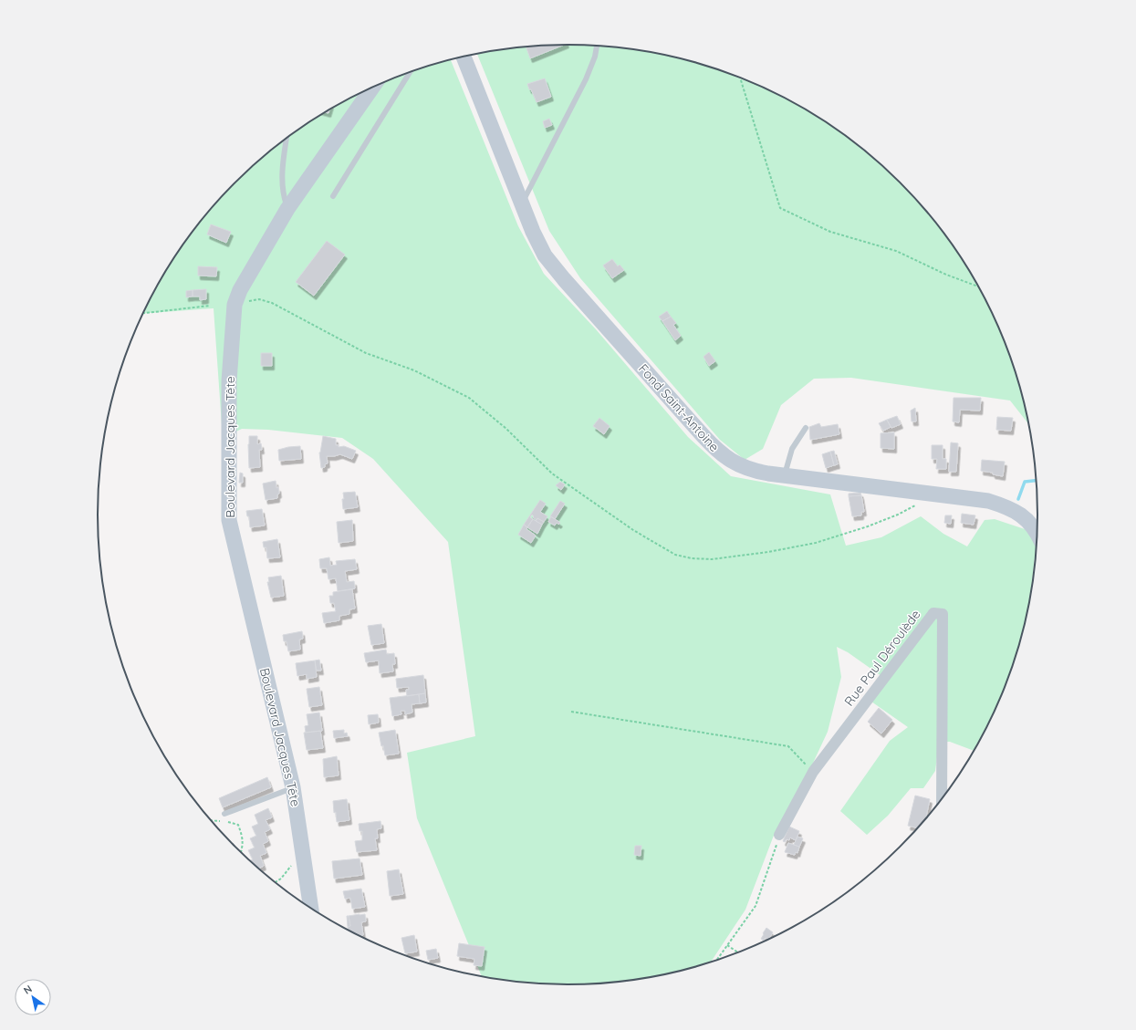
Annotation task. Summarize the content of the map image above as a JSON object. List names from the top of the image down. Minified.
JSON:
{"streets":{"street":["Fond Saint-Antoine","Boulevard Jacques Tête","Rue Paul Déroulède"]},"north":"top left"}
